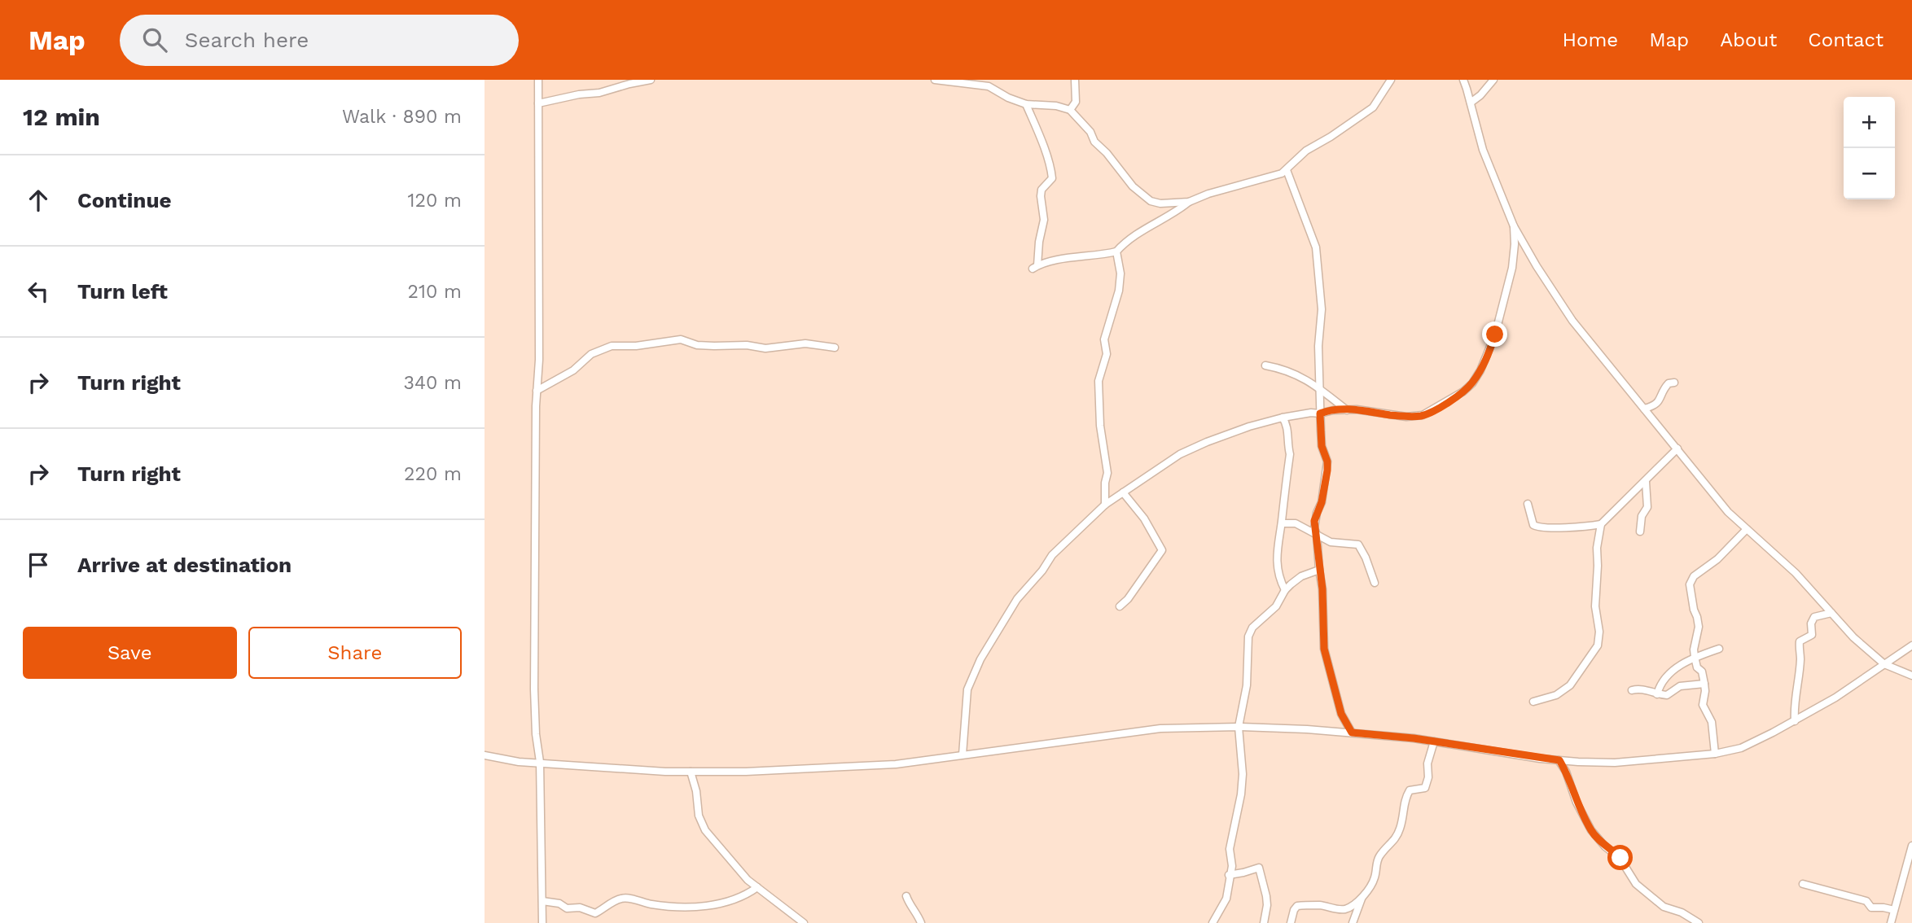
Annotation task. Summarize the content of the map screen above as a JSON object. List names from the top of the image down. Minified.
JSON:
{"page":{"header":"Map","search":"Search here","nav":["Home","Map","About","Contact"],"heading":["12 min","Walk · 890 m"],"map_buttons":["+","−"],"list":[["Continue","120 m"],["Turn left","210 m"],["Turn right","340 m"],["Turn right","220 m"],"Arrive at destination"],"buttons":["Save","Share"]}}
